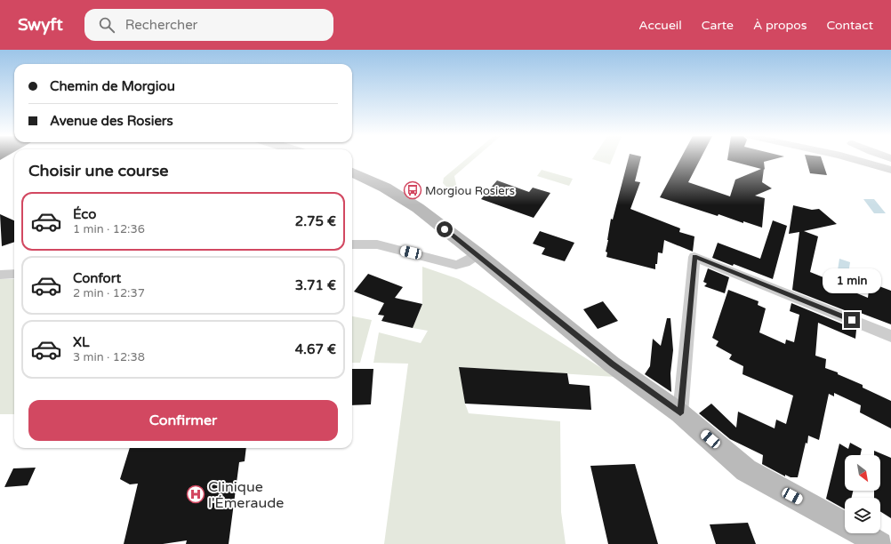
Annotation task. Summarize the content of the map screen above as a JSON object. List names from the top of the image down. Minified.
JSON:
{"places":{"bus stop":["Morgiou Rosiers"],"hospital":["Clinique l'Émeraude"]},"north":"bottom right","page":{"header":"Swyft","search":"Rechercher","nav":["Accueil","Carte","À propos","Contact"],"banner":["Chemin de Morgiou","Avenue des Rosiers"],"heading":"Choisir une course","list":[{"name":"Éco","note":"1 min · 12:36","value":"2.75 €"},{"name":"Confort","note":"2 min · 12:37","value":"3.71 €"},{"name":"XL","note":"3 min · 12:38","value":"4.67 €"}],"bubble":"1 min","buttons":"Confirmer"}}
